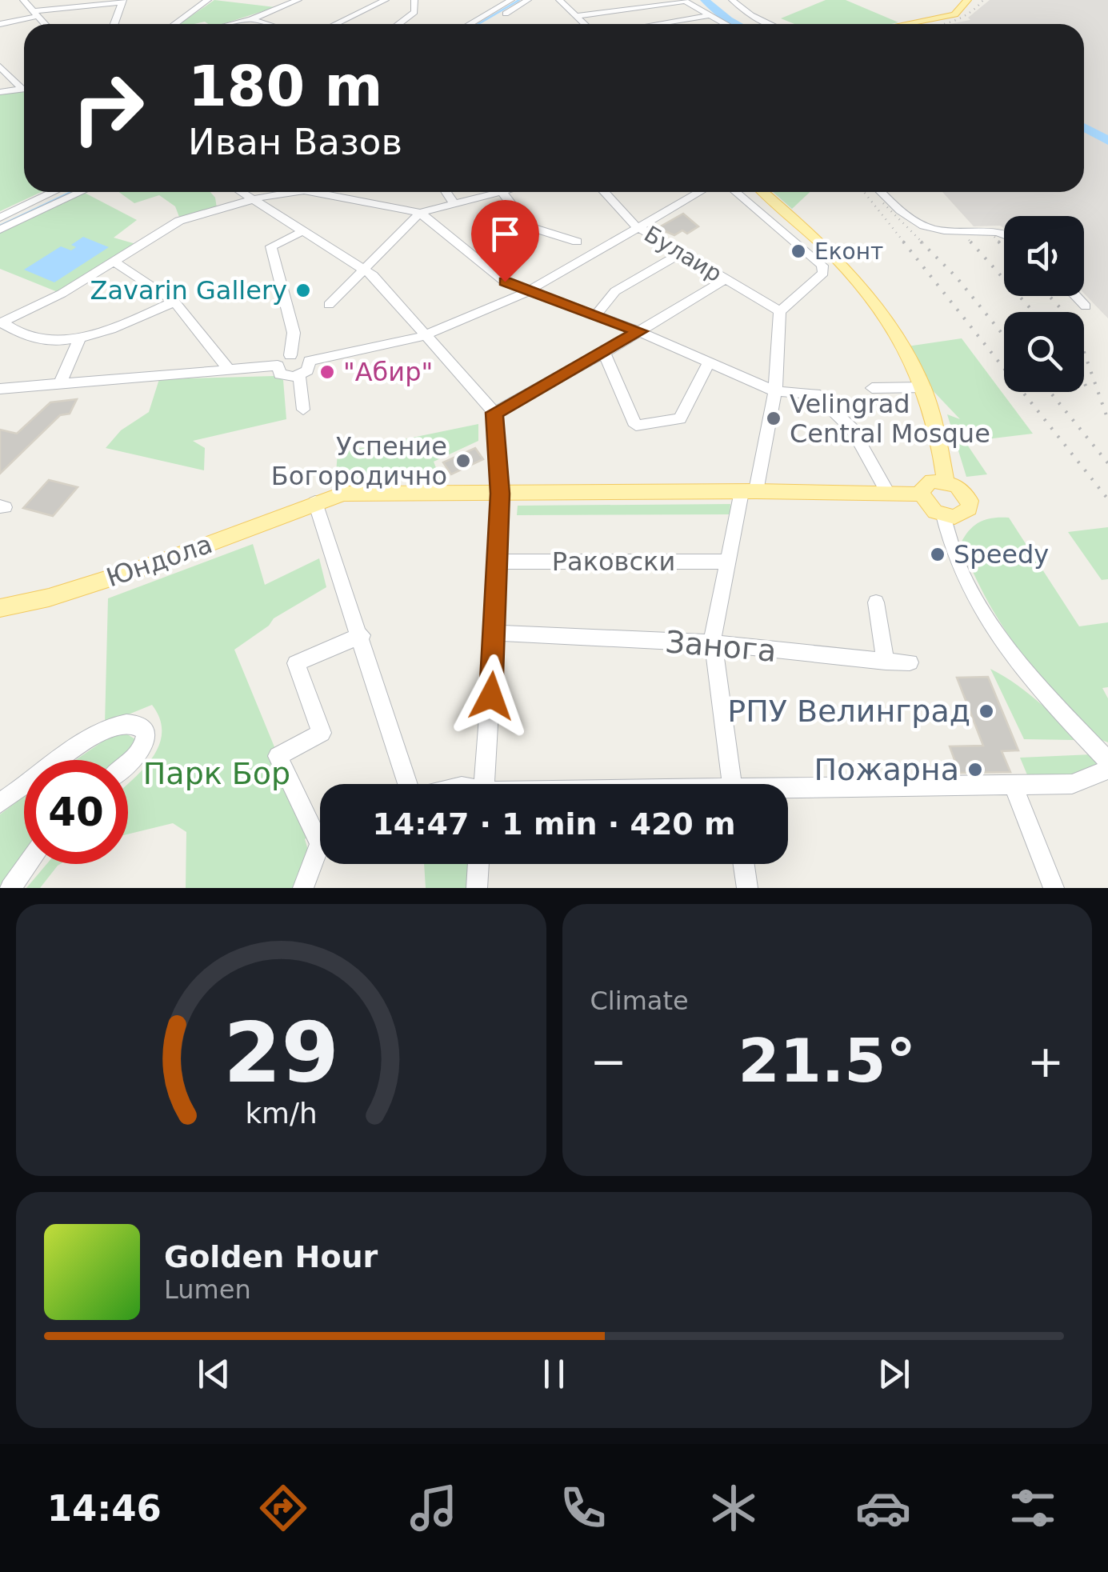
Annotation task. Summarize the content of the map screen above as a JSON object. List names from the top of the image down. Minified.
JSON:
{"streets":{"main road":["Юндола"],"street":["Булаир","Раковски","Занога"]},"parks":["Парк Бор"],"places":["Еконт","Zavarin Gallery","\"Абир\"","Velingrad Central Mosque","Успение Богородично","Speedy","РПУ Велинград","Пожарна"],"page":{"turn":["180 m","Иван Вазов"],"limit":"40","trip":"14:47 · 1 min · 420 m","tile":"Climate","heat":["−","21.5°","+"],"song":["Golden Hour","Lumen"],"tabs":"14:46","gauge":["29","km/h"]}}
